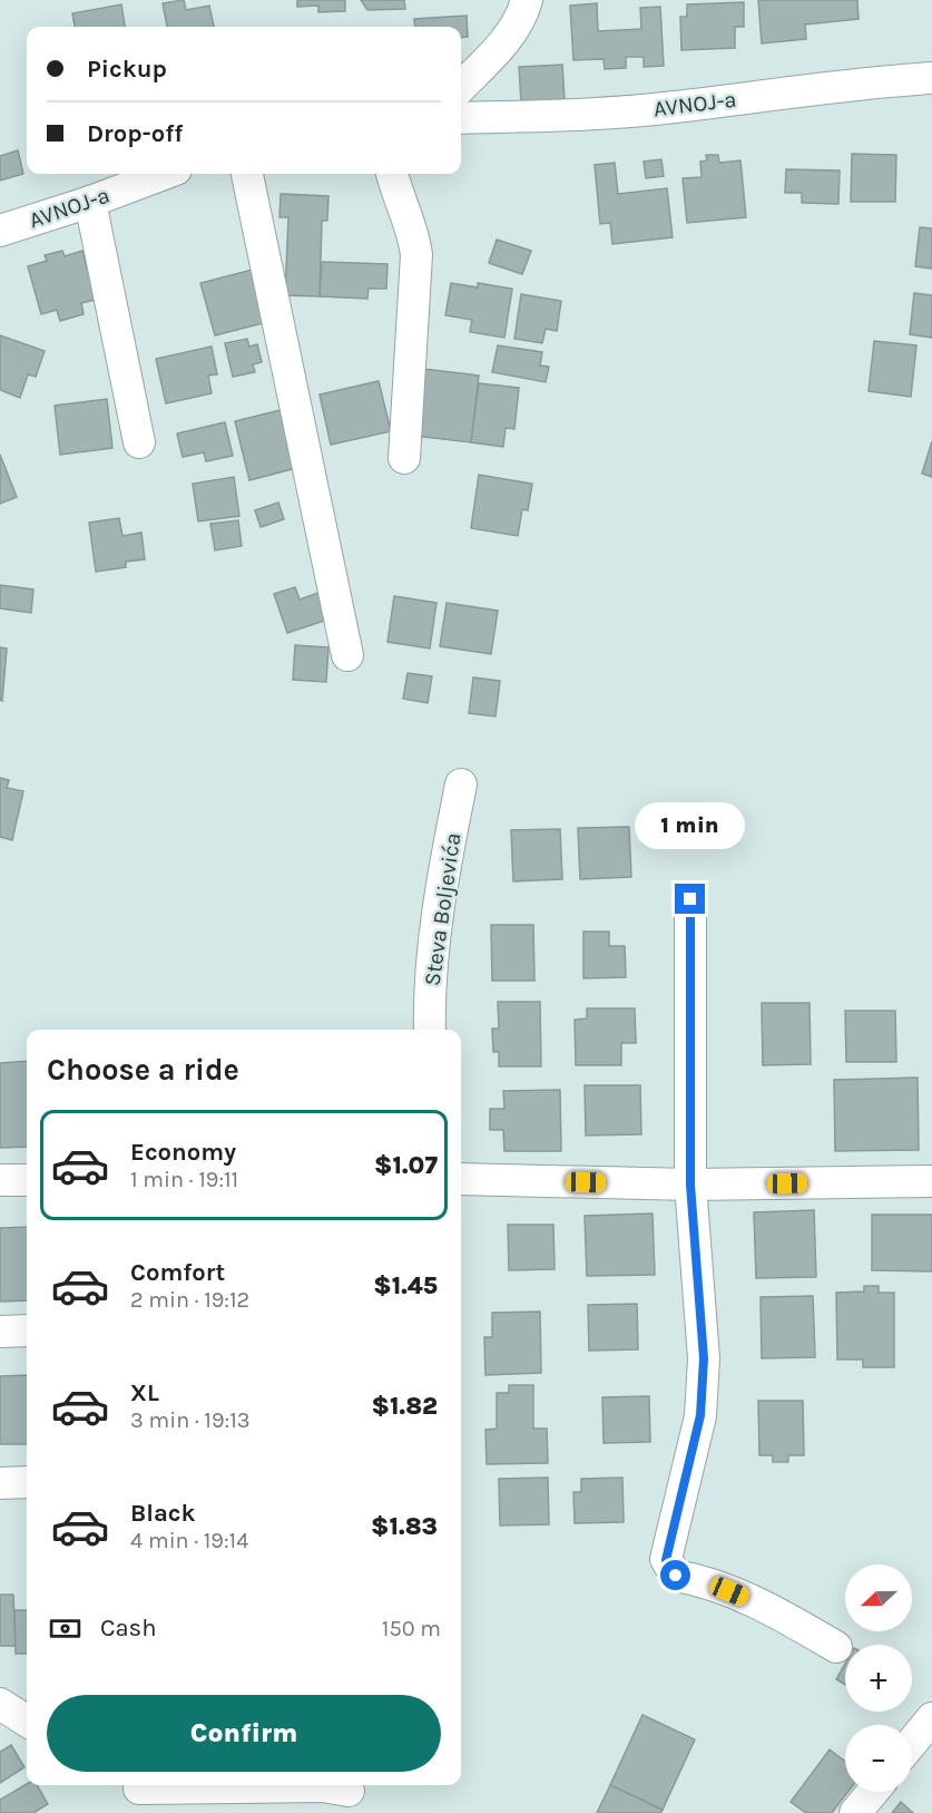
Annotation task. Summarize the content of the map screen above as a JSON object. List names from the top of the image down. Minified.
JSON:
{"streets":{"street":["AVNOJ-a","Steva Boljevića"]},"north":"left","page":{"banner":["Pickup","Drop-off"],"bubble":"1 min","heading":"Choose a ride","list":[{"name":"Economy","note":"1 min · 19:11","value":"$1.07"},{"name":"Comfort","note":"2 min · 19:12","value":"$1.45"},{"name":"XL","note":"3 min · 19:13","value":"$1.82"},{"name":"Black","note":"4 min · 19:14","value":"$1.83"}],"map_buttons":["+","−"],"pay":["Cash","150 m"],"buttons":"Confirm"}}
